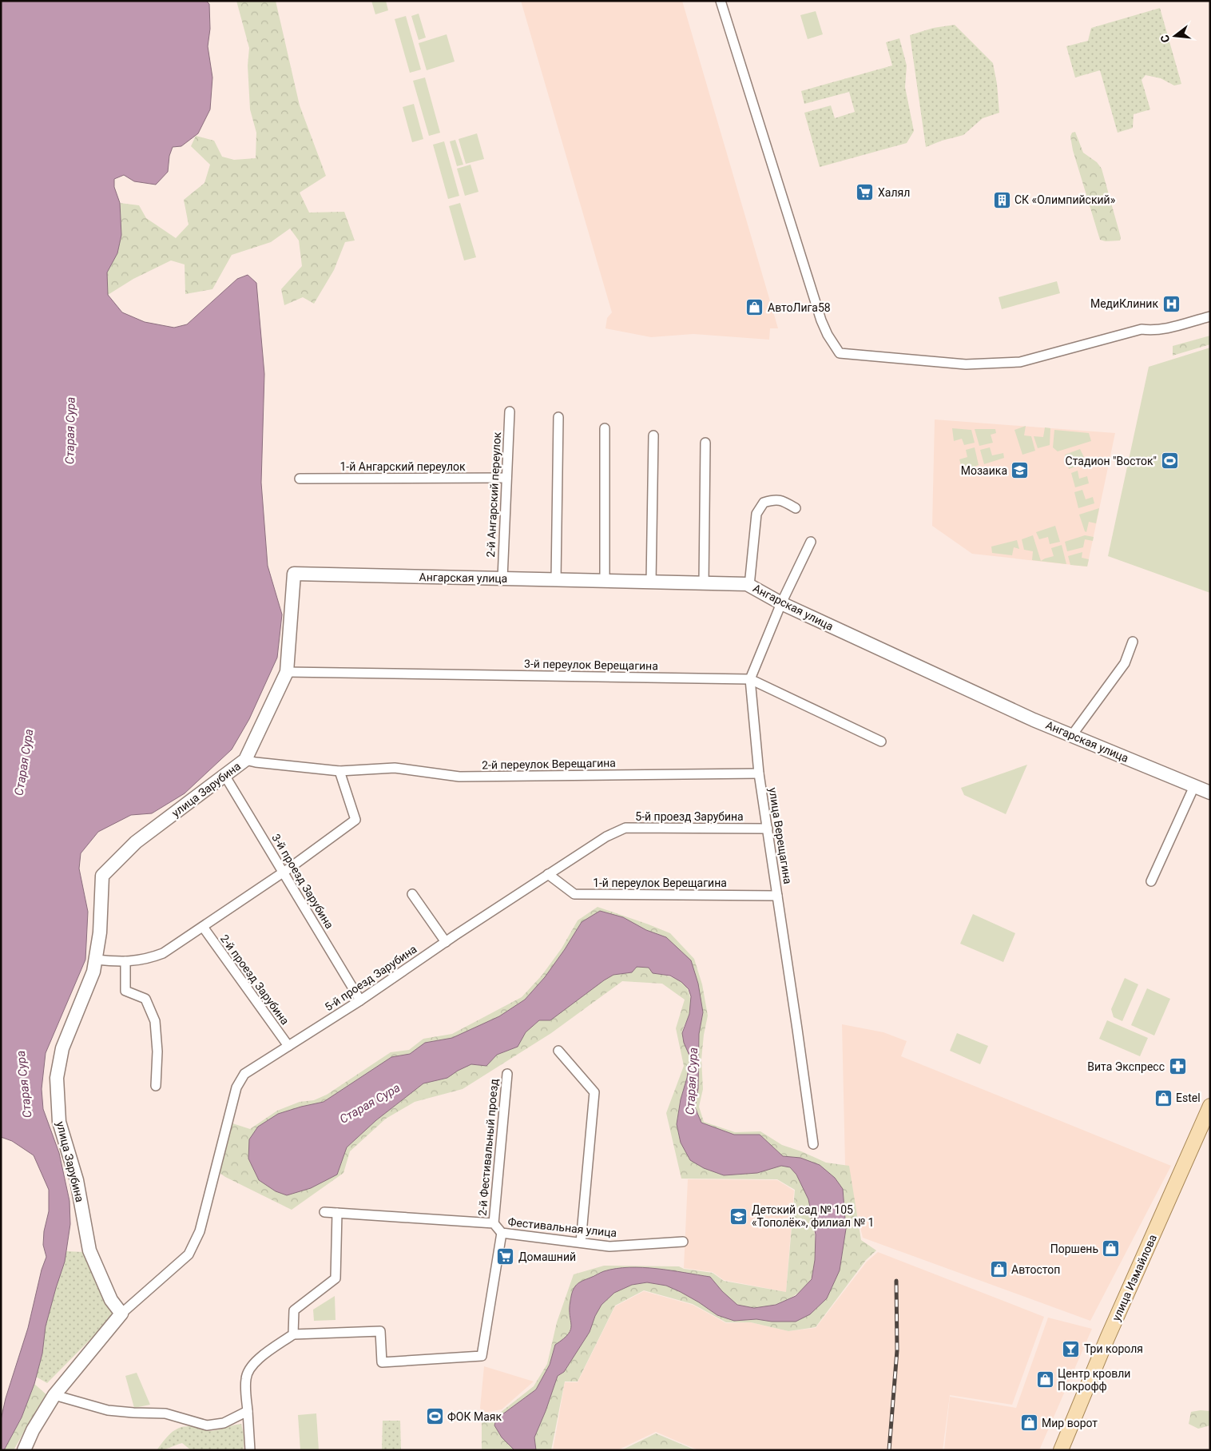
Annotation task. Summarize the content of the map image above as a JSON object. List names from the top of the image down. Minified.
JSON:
{"streets":{"main road":["улица Измайлова"],"street":["1-й Ангарский переулок","2-й Ангарский переулок","Ангарская улица","3-й переулок Верещагина","2-й переулок Верещагина","улица Зарубина","5-й проезд Зарубина","улица Верещагина","3-й проезд Зарубина","1-й переулок Верещагина","2-й проезд Зарубина","2-й Фестивальный проезд","Фестивальная улица"]},"crossings":[["1-й Ангарский переулок","2-й Ангарский переулок"],["2-й Ангарский переулок","Ангарская улица"],["Ангарская улица","улица Зарубина"],["Ангарская улица","улица Верещагина"],["3-й переулок Верещагина","улица Зарубина"],["3-й переулок Верещагина","улица Верещагина"],["2-й переулок Верещагина","улица Зарубина"],["2-й переулок Верещагина","улица Верещагина"],["улица Зарубина","5-й проезд Зарубина"],["улица Зарубина","3-й проезд Зарубина"],["5-й проезд Зарубина","улица Верещагина"],["5-й проезд Зарубина","3-й проезд Зарубина"],["5-й проезд Зарубина","1-й переулок Верещагина"],["5-й проезд Зарубина","2-й проезд Зарубина"],["улица Верещагина","1-й переулок Верещагина"],["2-й Фестивальный проезд","Фестивальная улица"]],"water":["Старая Сура"],"places":{"supermarket":["Халял","Домашний"],"building":["СК «Олимпийский»"],"hospital":["МедиКлиник"],"shop":["АвтоЛига58","Estel","Поршень","Автостоп","Центр кровли Покрофф","Мир ворот"],"sports":["Стадион \"Восток\"","ФОК Маяк"],"school or university":["Мозаика","Детский сад № 105 «Тополёк», филиал № 1"],"pharmacy":["Вита Экспресс"],"bar":["Три короля"]},"north":"left"}
